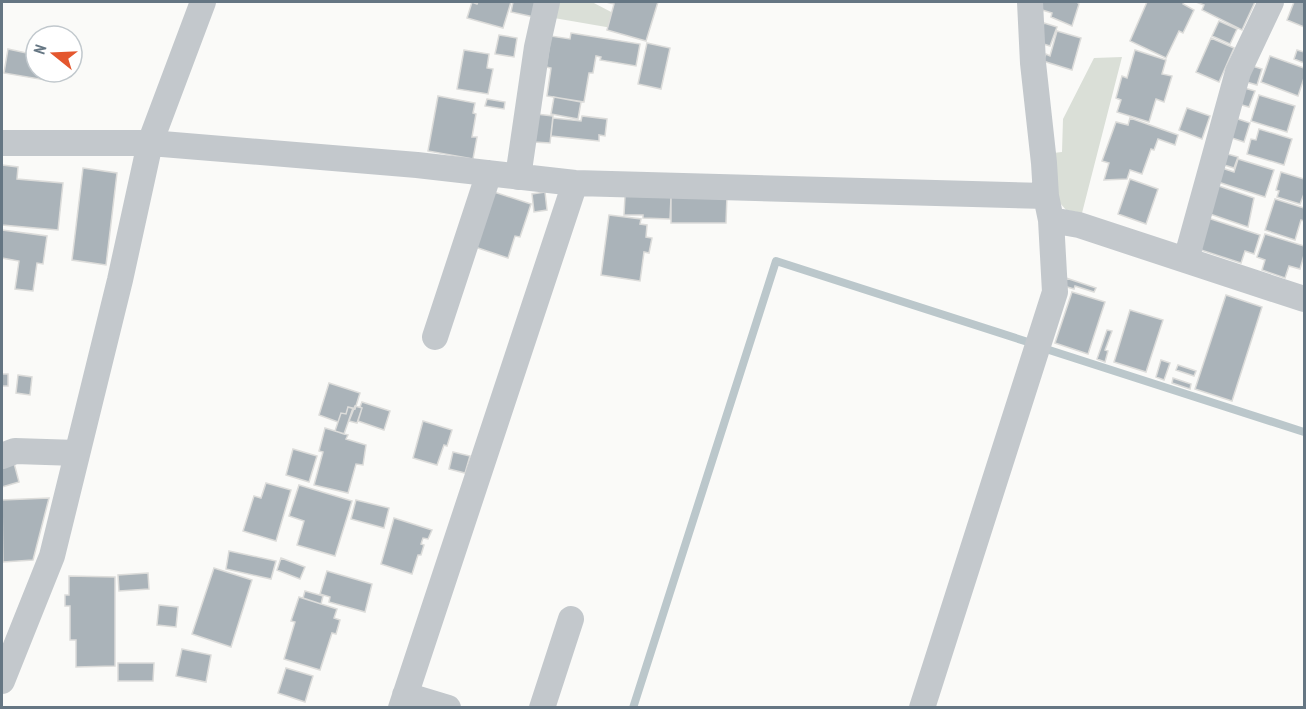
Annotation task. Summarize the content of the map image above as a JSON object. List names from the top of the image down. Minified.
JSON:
{"north":"left"}
